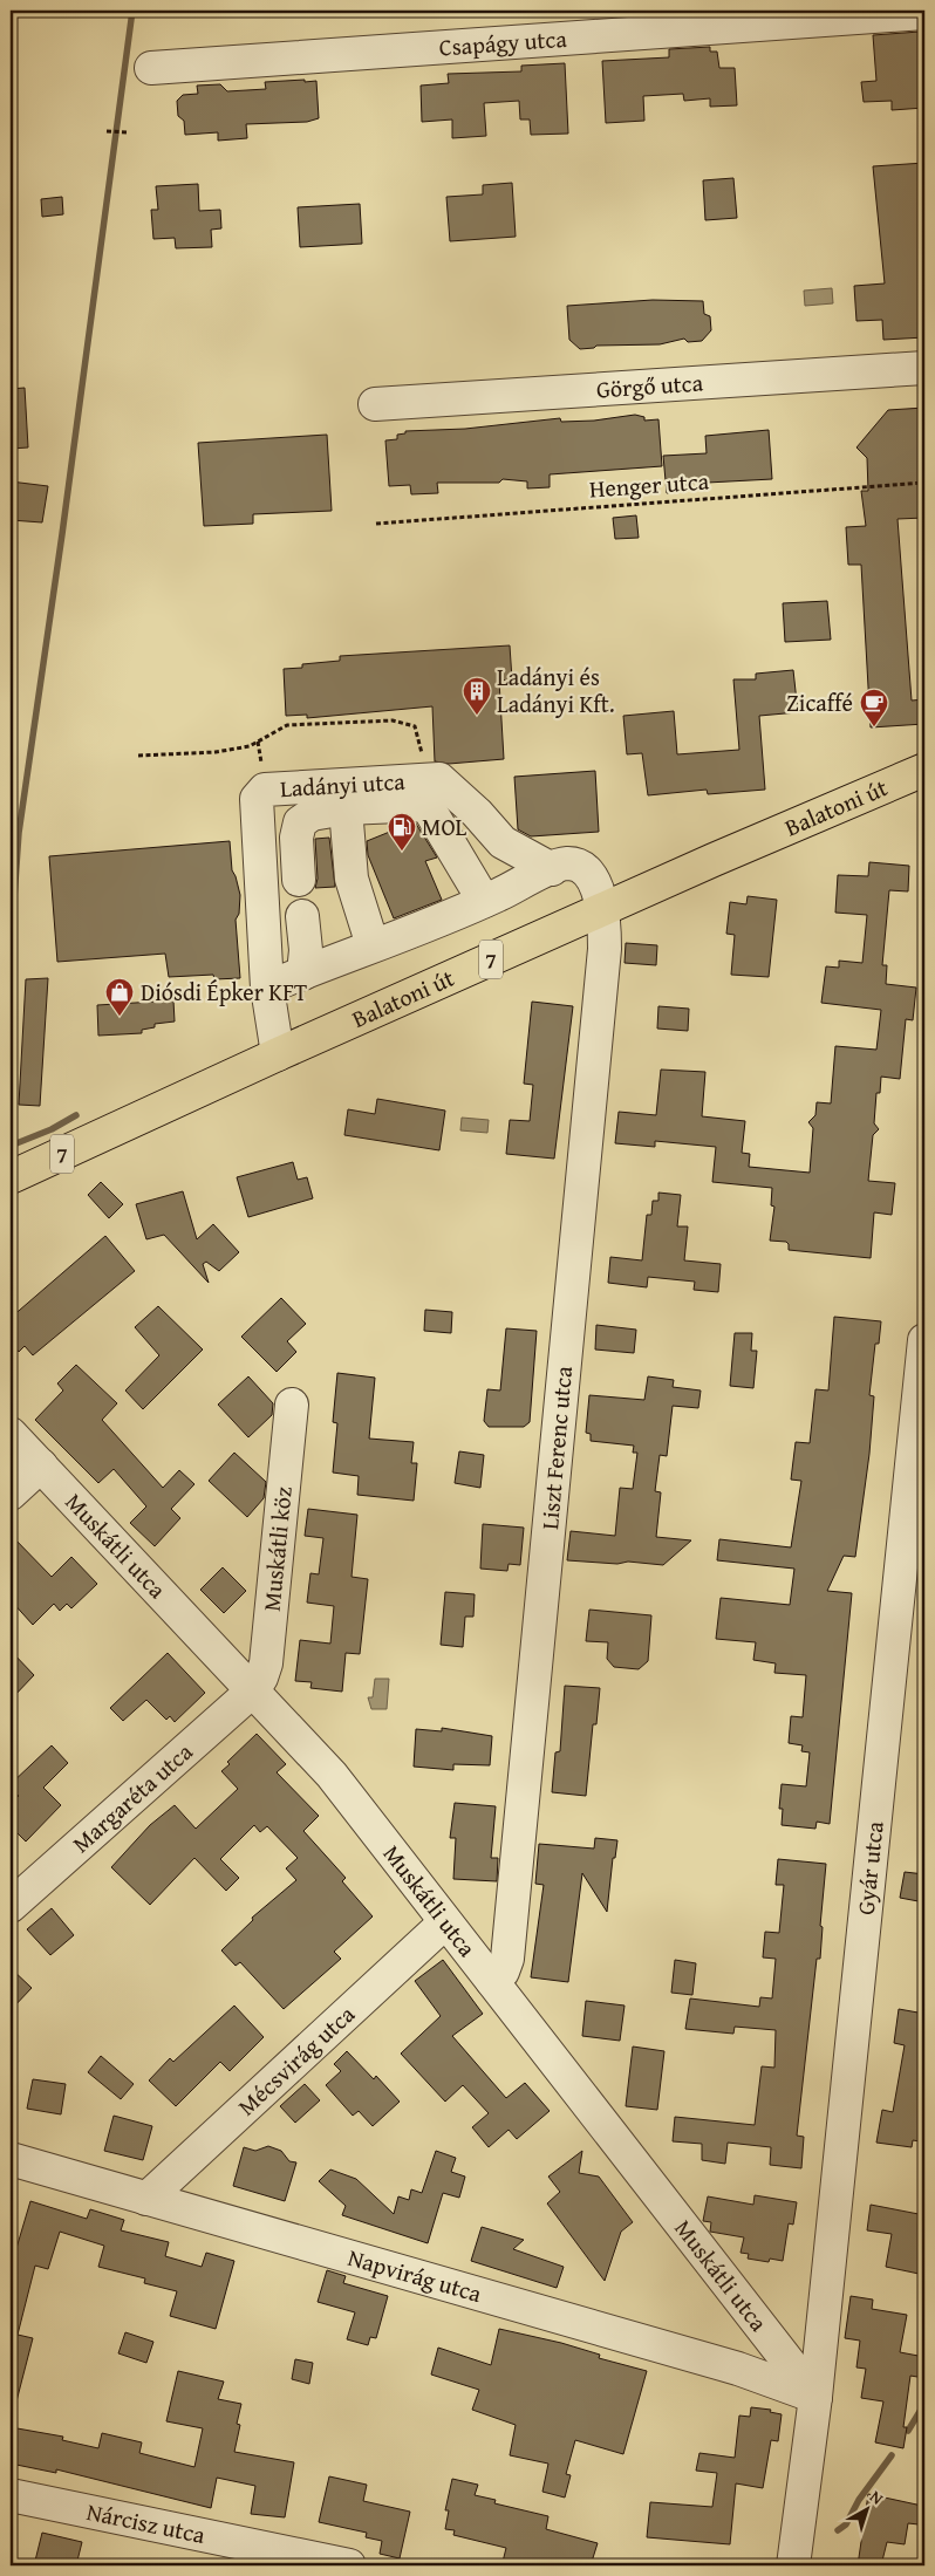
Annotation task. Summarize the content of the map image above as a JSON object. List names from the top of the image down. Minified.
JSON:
{"streets":{"main road":["Balatoni út","7"],"street":["Csapágy utca","Görgő utca","Ladányi utca","Liszt Ferenc utca","Muskátli utca","Muskátli köz","Margaréta utca","Gyár utca","Mécsvirág utca","Napvirág utca","Nárcisz utca"],"path":["Henger utca"]},"crossings":[["Ladányi utca","Balatoni út"],["Ladányi utca","Liszt Ferenc utca"],["Balatoni út","Liszt Ferenc utca"],["Liszt Ferenc utca","Muskátli utca"],["Muskátli utca","Muskátli köz"],["Muskátli utca","Margaréta utca"],["Muskátli utca","Gyár utca"],["Muskátli utca","Mécsvirág utca"],["Muskátli utca","Napvirág utca"],["Muskátli köz","Margaréta utca"],["Gyár utca","Napvirág utca"],["Mécsvirág utca","Napvirág utca"]],"places":{"building":["Ladányi és Ladányi Kft."],"cafe":["Zicaffé"],"fuel station":["MOL"],"shop":["Diósdi Épker KFT"]},"north":"top right"}
